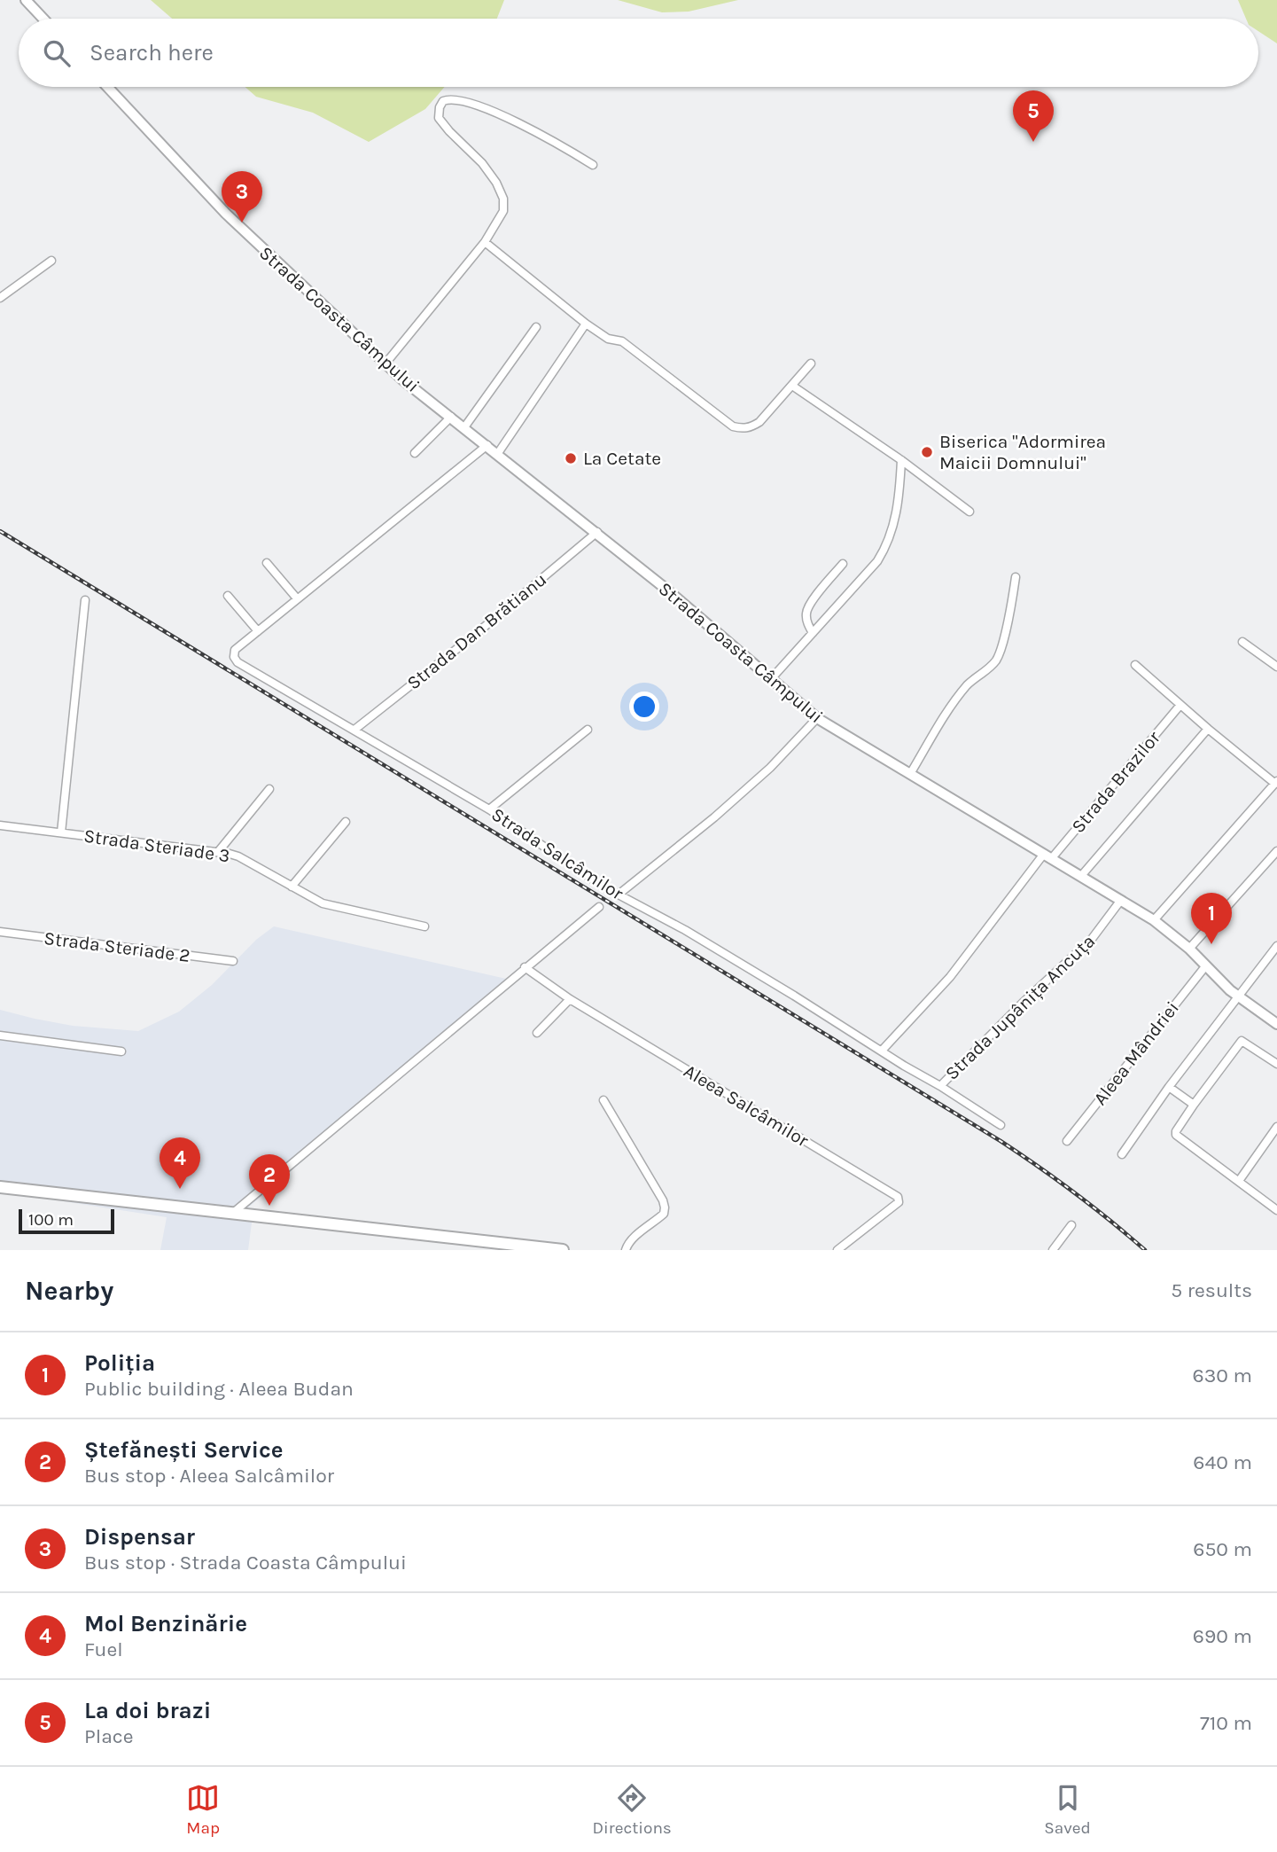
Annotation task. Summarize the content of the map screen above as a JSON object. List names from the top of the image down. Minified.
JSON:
{"streets":{"street":["Strada Coasta Câmpului","Strada Dan Brătianu","Strada Brazilor","Strada Steriade 3","Strada Salcâmilor","Strada Steriade 2","Strada Jupânița Ancuța","Aleea Mândriei","Aleea Salcâmilor"]},"crossings":[["Strada Coasta Câmpului","Strada Dan Brătianu"],["Strada Coasta Câmpului","Strada Brazilor"],["Strada Coasta Câmpului","Strada Jupânița Ancuța"],["Strada Coasta Câmpului","Aleea Mândriei"],["Strada Dan Brătianu","Strada Salcâmilor"],["Strada Salcâmilor","Strada Jupânița Ancuța"]],"places":["Biserica \"Adormirea Maicii Domnului\"","La Cetate"],"scale_bar":"100 m","page":{"search":"Search here","pins":["5","3","1","4","2"],"scale":"100 m","heading":["Nearby","5 results"],"list":[{"mark":"1","name":"Poliția","note":"Public building · Aleea Budan","value":"630 m"},{"mark":"2","name":"Ștefănești Service","note":"Bus stop · Aleea Salcâmilor","value":"640 m"},{"mark":"3","name":"Dispensar","note":"Bus stop · Strada Coasta Câmpului","value":"650 m"},{"mark":"4","name":"Mol Benzinărie","note":"Fuel","value":"690 m"},{"mark":"5","name":"La doi brazi","note":"Place","value":"710 m"}],"nav":["Map","Directions","Saved"]}}
